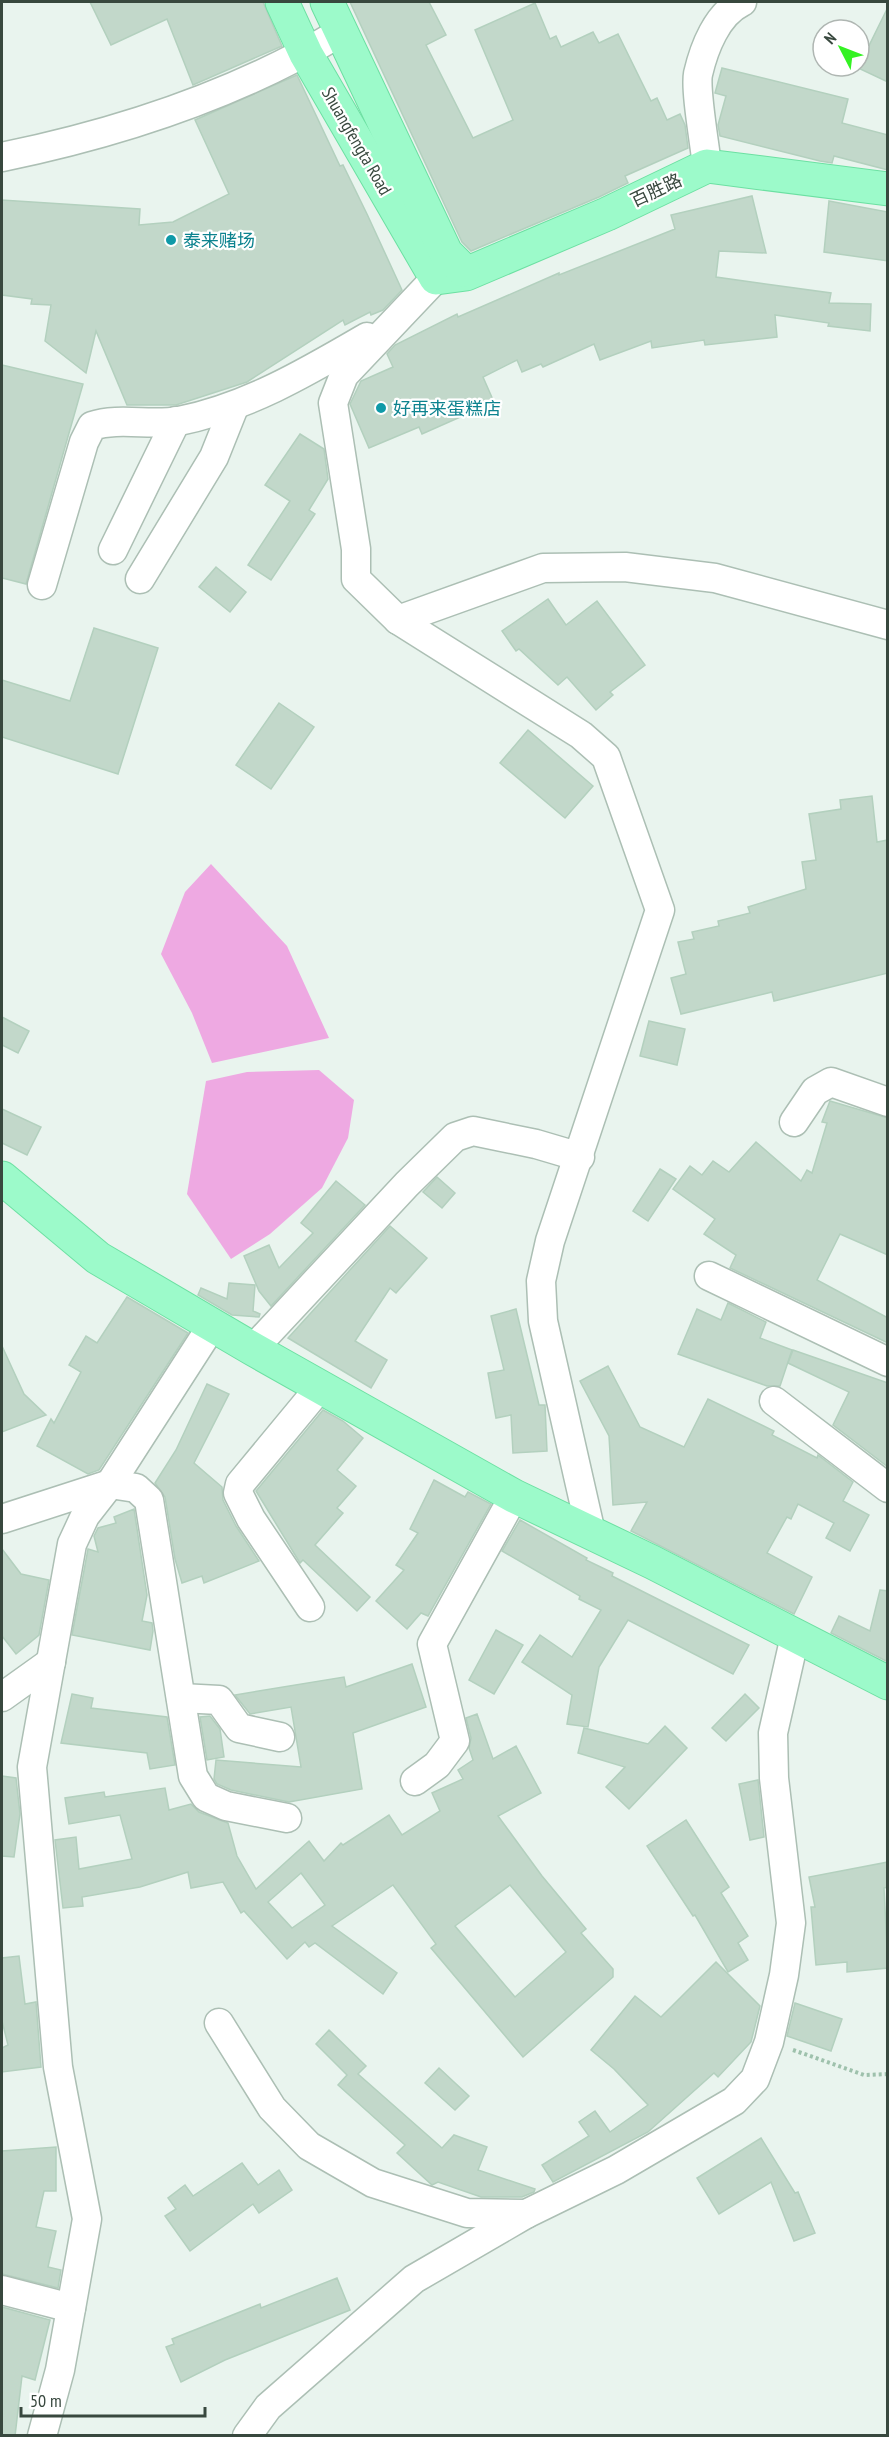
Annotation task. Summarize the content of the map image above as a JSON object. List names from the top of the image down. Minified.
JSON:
{"streets":{"main road":["Shuangfengta Road","百胜路"]},"crossings":[["Shuangfengta Road","百胜路"]],"places":["泰来赌场","好再来蛋糕店"],"scale_bar":"50 m","north":"top left"}
